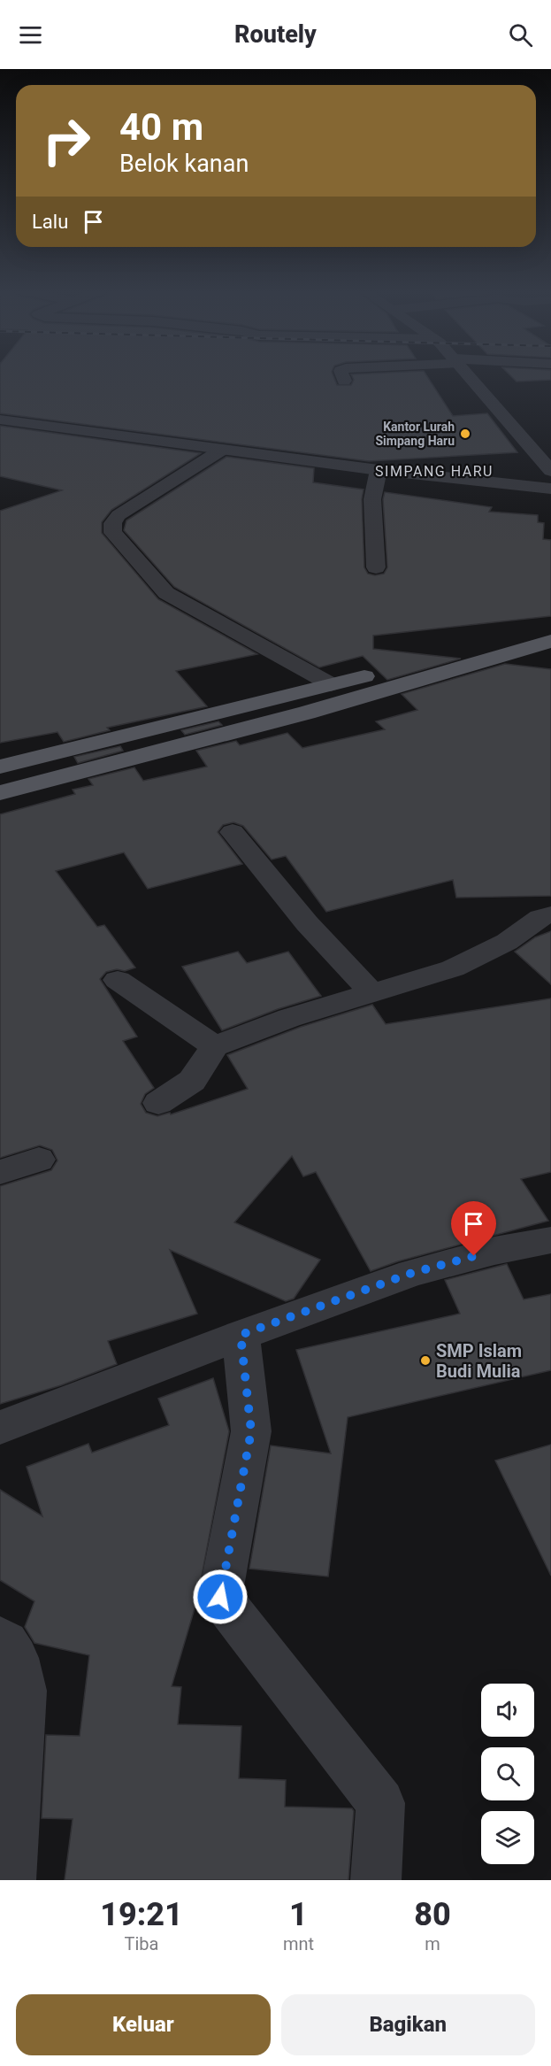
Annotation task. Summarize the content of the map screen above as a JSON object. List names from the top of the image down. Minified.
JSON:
{"districts":["SIMPANG HARU"],"places":["Kantor Lurah Simpang Haru","SMP Islam Budi Mulia"],"page":{"header":"Routely","turn":["40 m","Belok kanan"],"then":"Lalu","eta":["19:21","Tiba","1","mnt","80","m"],"buttons":["Keluar","Bagikan"]}}
